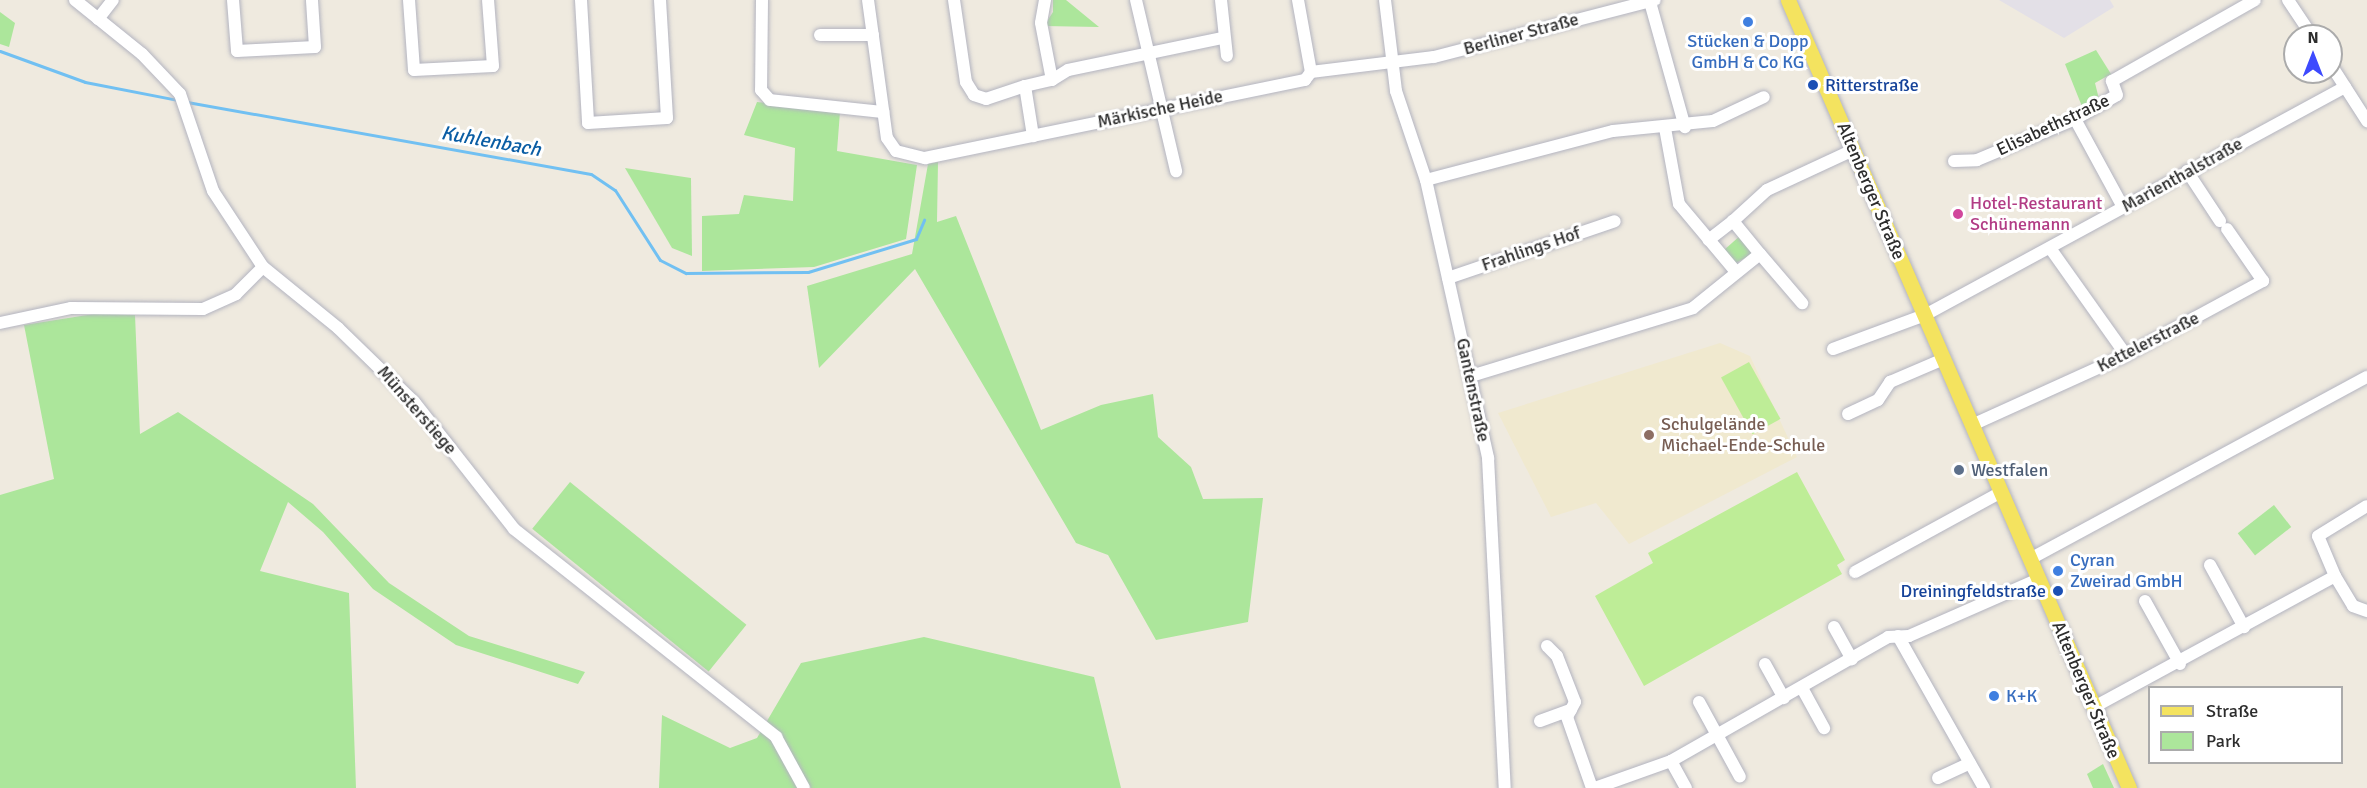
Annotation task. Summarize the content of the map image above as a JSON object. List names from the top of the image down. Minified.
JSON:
{"streets":{"main road":["Altenberger Straße"],"street":["Berliner Straße","Märkische Heide","Elisabethstraße","Marienthalstraße","Frahlings Hof","Kettelerstraße","Gantenstraße","Münsterstiege"]},"crossings":[["Berliner Straße","Märkische Heide"],["Berliner Straße","Gantenstraße"],["Märkische Heide","Gantenstraße"],["Marienthalstraße","Altenberger Straße"],["Marienthalstraße","Kettelerstraße"],["Altenberger Straße","Kettelerstraße"],["Frahlings Hof","Gantenstraße"]],"water":["Kuhlenbach"],"places":["Stücken & Dopp GmbH & Co KG","Ritterstraße","Hotel-Restaurant Schünemann","Schulgelände Michael-Ende-Schule","Westfalen","Cyran Zweirad GmbH","Dreiningfeldstraße","K+K"],"legend":["Straße","Park"],"north":"top"}
